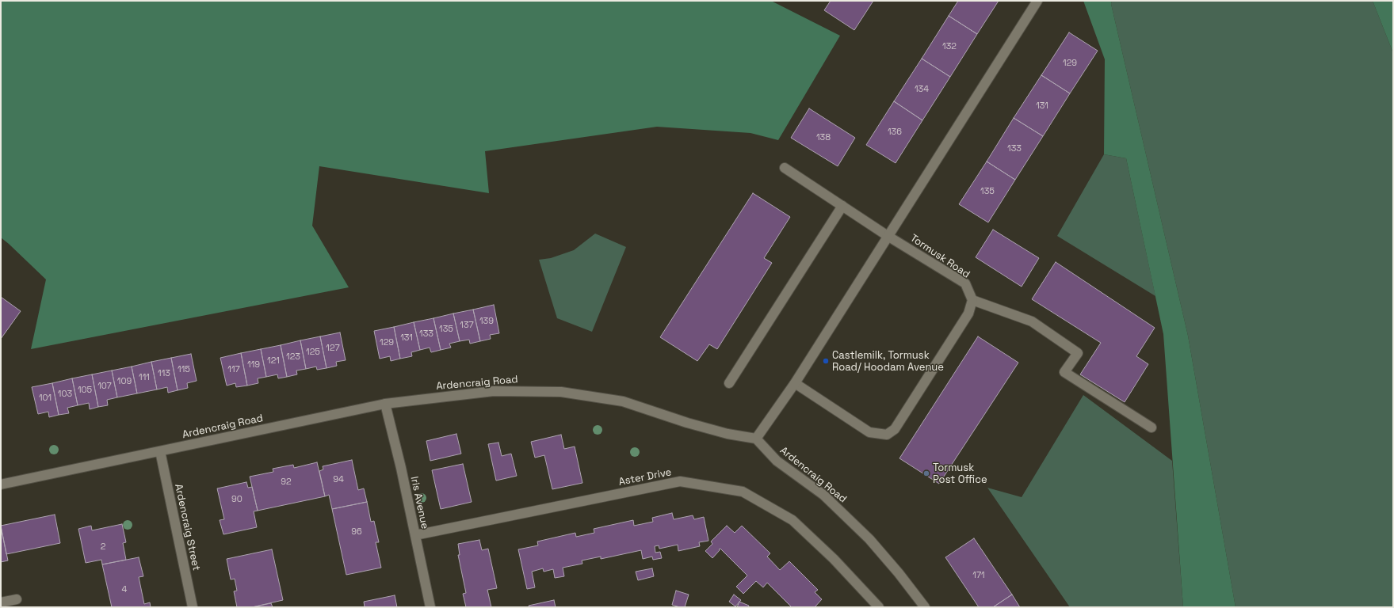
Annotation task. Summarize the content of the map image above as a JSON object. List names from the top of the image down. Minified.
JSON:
{"streets":{"street":["Tormusk Road","Ardencraig Road","Aster Drive","Iris Avenue","Ardencraig Street"]},"crossings":[["Ardencraig Road","Iris Avenue"],["Ardencraig Road","Ardencraig Street"],["Aster Drive","Iris Avenue"]],"places":["Castlemilk, Tormusk Road/ Hoodam Avenue","Tormusk Post Office"],"house_numbers":["132","129","134","131","136","138","133","135","139","137","135","133","131","129","127","125","123","121","119","115","117","113","111","109","107","105","103","101","94","92","90","96","2","171","4"]}
